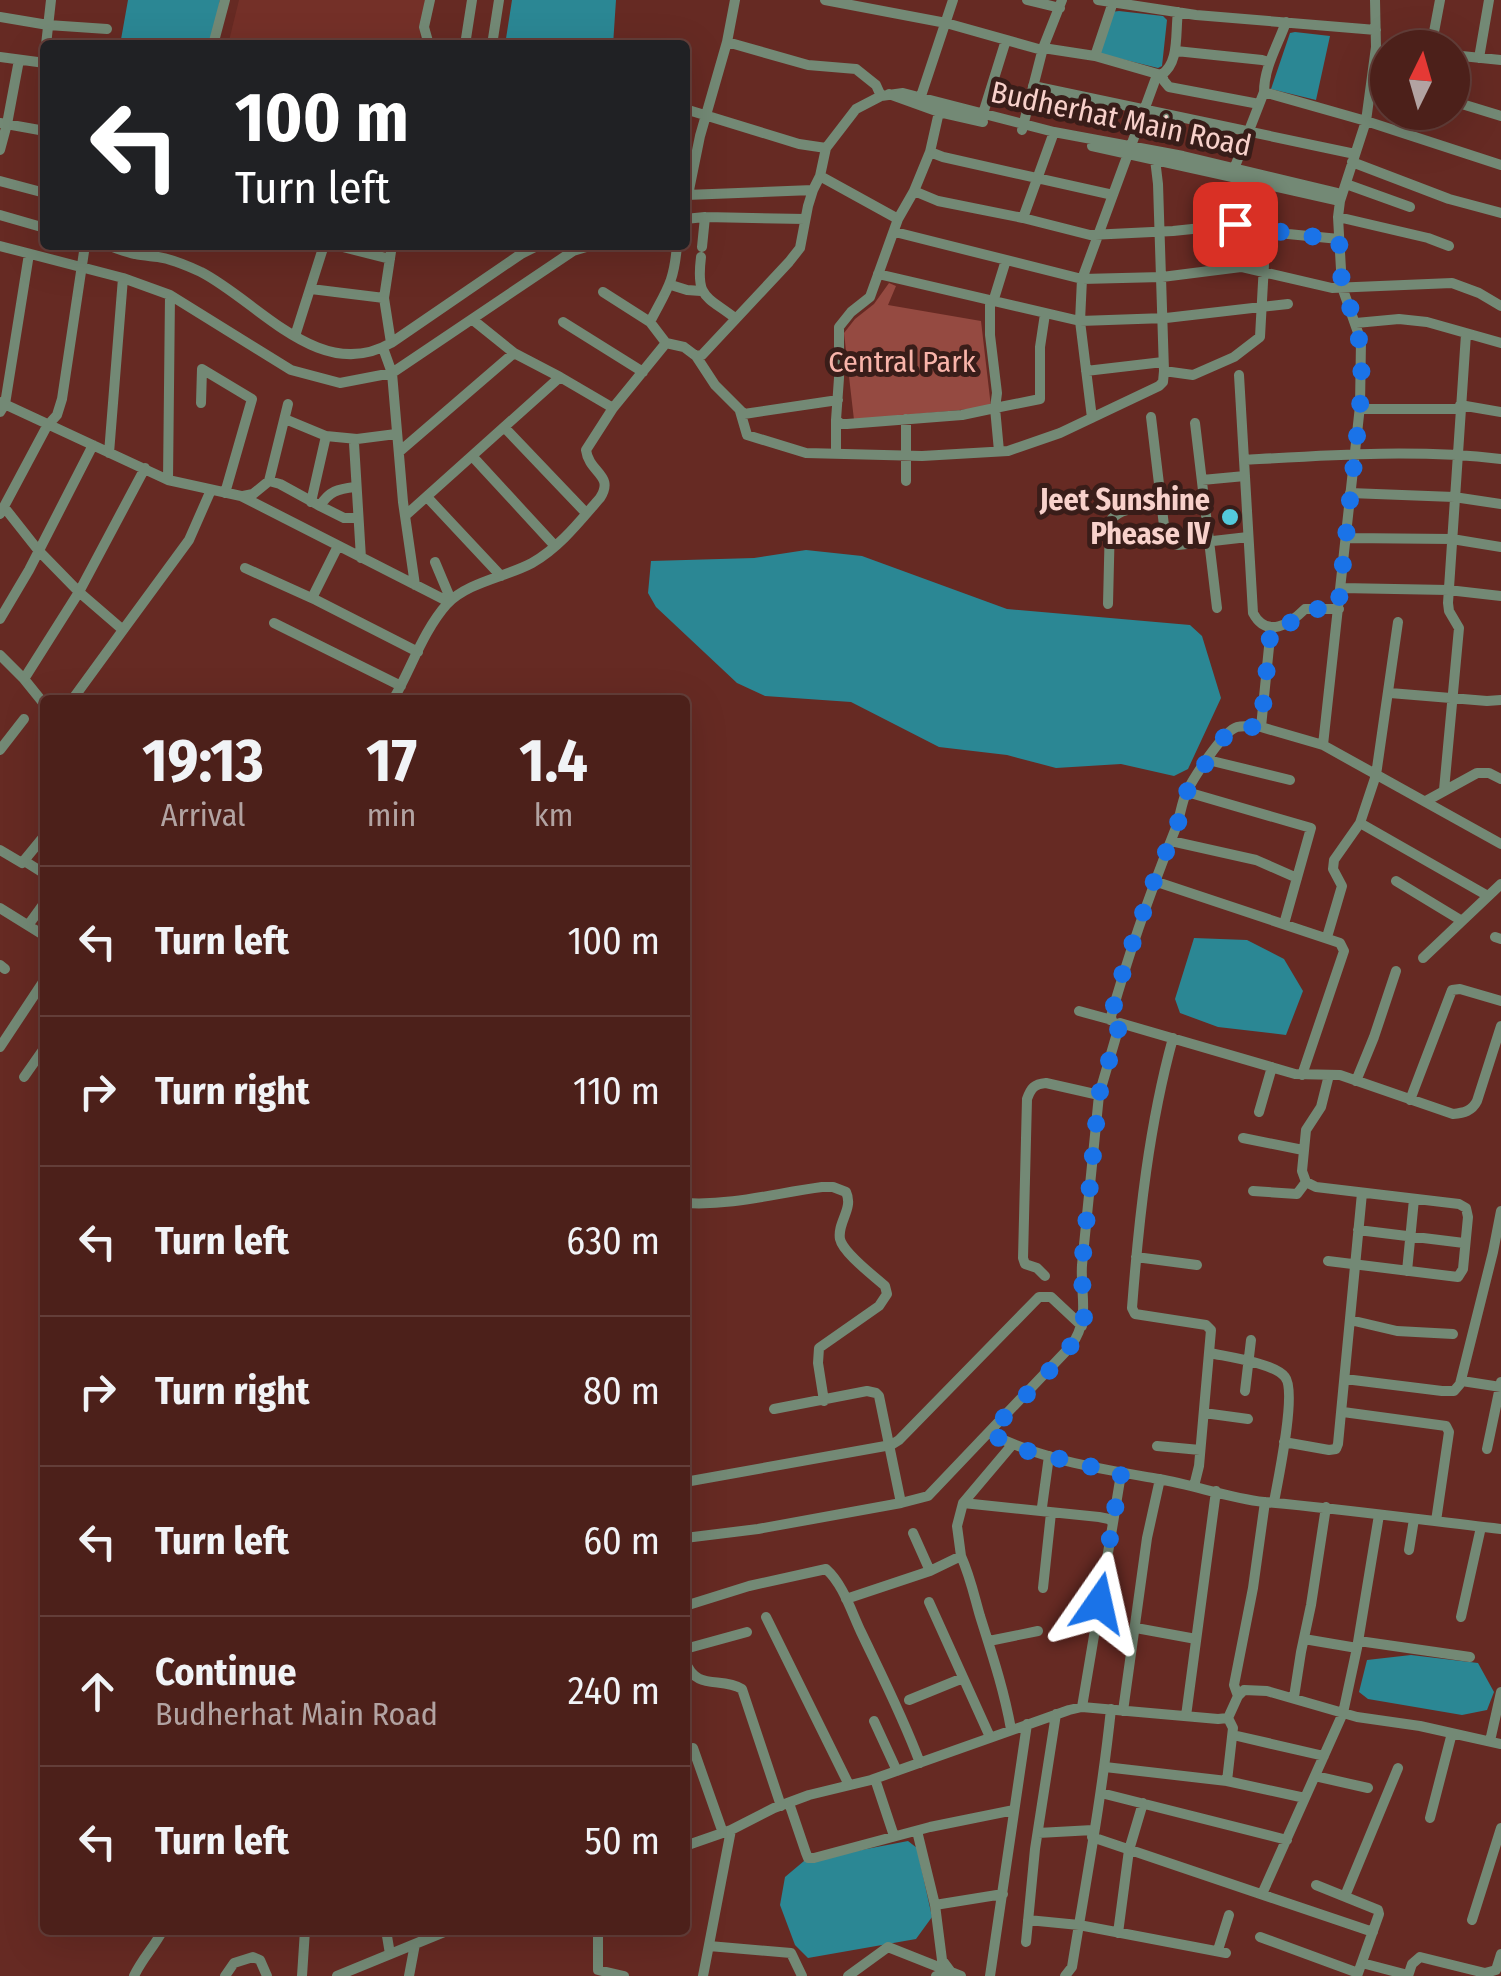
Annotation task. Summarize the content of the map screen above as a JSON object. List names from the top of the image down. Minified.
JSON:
{"streets":{"street":["Budherhat Main Road"]},"parks":["Central Park"],"places":["Jeet Sunshine Phease IV"],"north":"top","page":{"turn":["100 m","Turn left"],"eta":["19:13","Arrival","17","min","1.4","km"],"list":[{"name":"Turn left","value":"100 m"},{"name":"Turn right","value":"110 m"},{"name":"Turn left","value":"630 m"},{"name":"Turn right","value":"80 m"},{"name":"Turn left","value":"60 m"},{"name":"Continue","note":"Budherhat Main Road","value":"240 m"},{"name":"Turn left","value":"50 m"}]}}
